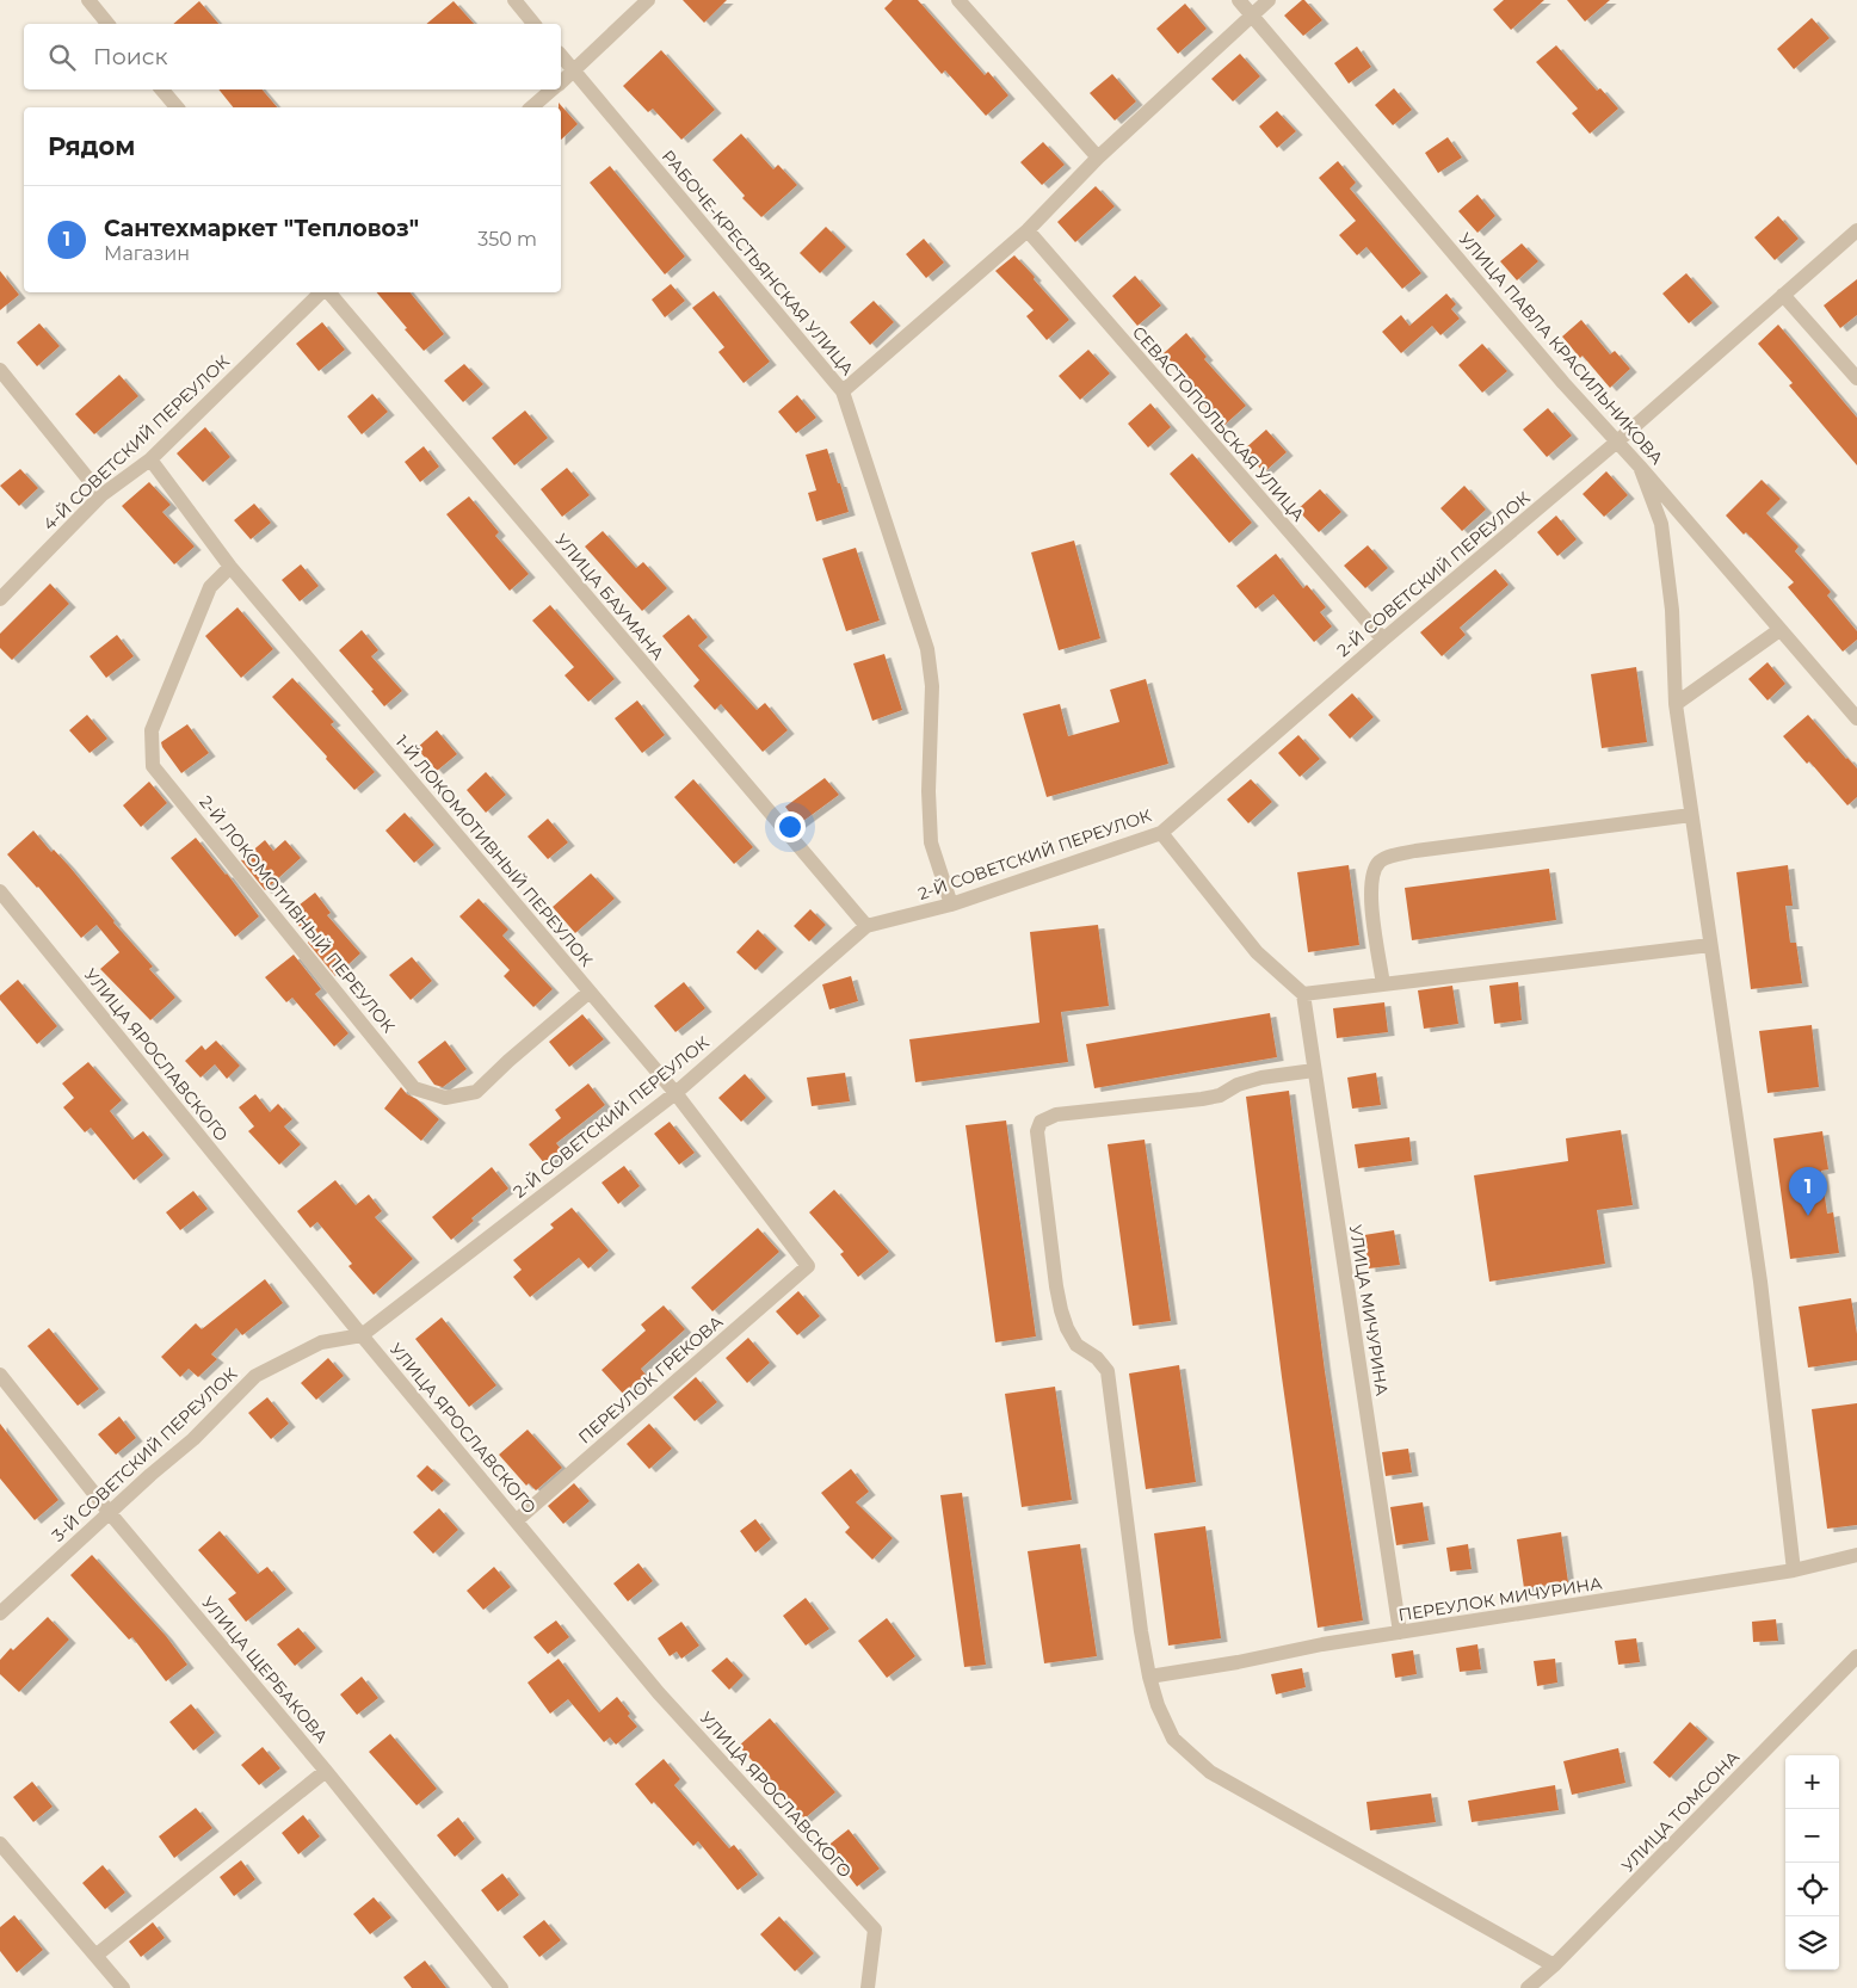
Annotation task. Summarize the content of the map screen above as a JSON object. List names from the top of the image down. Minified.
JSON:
{"streets":{"street":["РАБОЧЕ-КРЕСТЬЯНСКАЯ УЛИЦА","УЛИЦА ПАВЛА КРАСИЛЬНИКОВА","СЕВАСТОПОЛЬСКАЯ УЛИЦА","4-Й СОВЕТСКИЙ ПЕРЕУЛОК","2-Й СОВЕТСКИЙ ПЕРЕУЛОК","УЛИЦА БАУМАНА","1-Й ЛОКОМОТИВНЫЙ ПЕРЕУЛОК","2-Й ЛОКОМОТИВНЫЙ ПЕРЕУЛОК","УЛИЦА ЯРОСЛАВСКОГО","УЛИЦА МИЧУРИНА","ПЕРЕУЛОК ГРЕКОВА","3-Й СОВЕТСКИЙ ПЕРЕУЛОК","ПЕРЕУЛОК МИЧУРИНА","УЛИЦА ЩЕРБАКОВА","УЛИЦА ТОМСОНА"]},"crossings":[["РАБОЧЕ-КРЕСТЬЯНСКАЯ УЛИЦА","2-Й СОВЕТСКИЙ ПЕРЕУЛОК"],["УЛИЦА ПАВЛА КРАСИЛЬНИКОВА","2-Й СОВЕТСКИЙ ПЕРЕУЛОК"],["СЕВАСТОПОЛЬСКАЯ УЛИЦА","2-Й СОВЕТСКИЙ ПЕРЕУЛОК"],["4-Й СОВЕТСКИЙ ПЕРЕУЛОК","1-Й ЛОКОМОТИВНЫЙ ПЕРЕУЛОК"],["2-Й СОВЕТСКИЙ ПЕРЕУЛОК","УЛИЦА БАУМАНА"],["2-Й СОВЕТСКИЙ ПЕРЕУЛОК","1-Й ЛОКОМОТИВНЫЙ ПЕРЕУЛОК"],["2-Й СОВЕТСКИЙ ПЕРЕУЛОК","УЛИЦА ЯРОСЛАВСКОГО"],["2-Й СОВЕТСКИЙ ПЕРЕУЛОК","3-Й СОВЕТСКИЙ ПЕРЕУЛОК"],["1-Й ЛОКОМОТИВНЫЙ ПЕРЕУЛОК","2-Й ЛОКОМОТИВНЫЙ ПЕРЕУЛОК"],["1-Й ЛОКОМОТИВНЫЙ ПЕРЕУЛОК","ПЕРЕУЛОК ГРЕКОВА"],["УЛИЦА ЯРОСЛАВСКОГО","ПЕРЕУЛОК ГРЕКОВА"],["УЛИЦА ЯРОСЛАВСКОГО","3-Й СОВЕТСКИЙ ПЕРЕУЛОК"],["УЛИЦА МИЧУРИНА","ПЕРЕУЛОК МИЧУРИНА"],["3-Й СОВЕТСКИЙ ПЕРЕУЛОК","УЛИЦА ЩЕРБАКОВА"]],"page":{"search":"Поиск","heading":"Рядом","list":[{"mark":"1","name":"Сантехмаркет \"Тепловоз\"","note":"Магазин","value":"350 m"}],"pins":"1","map_buttons":["+","−"]}}
